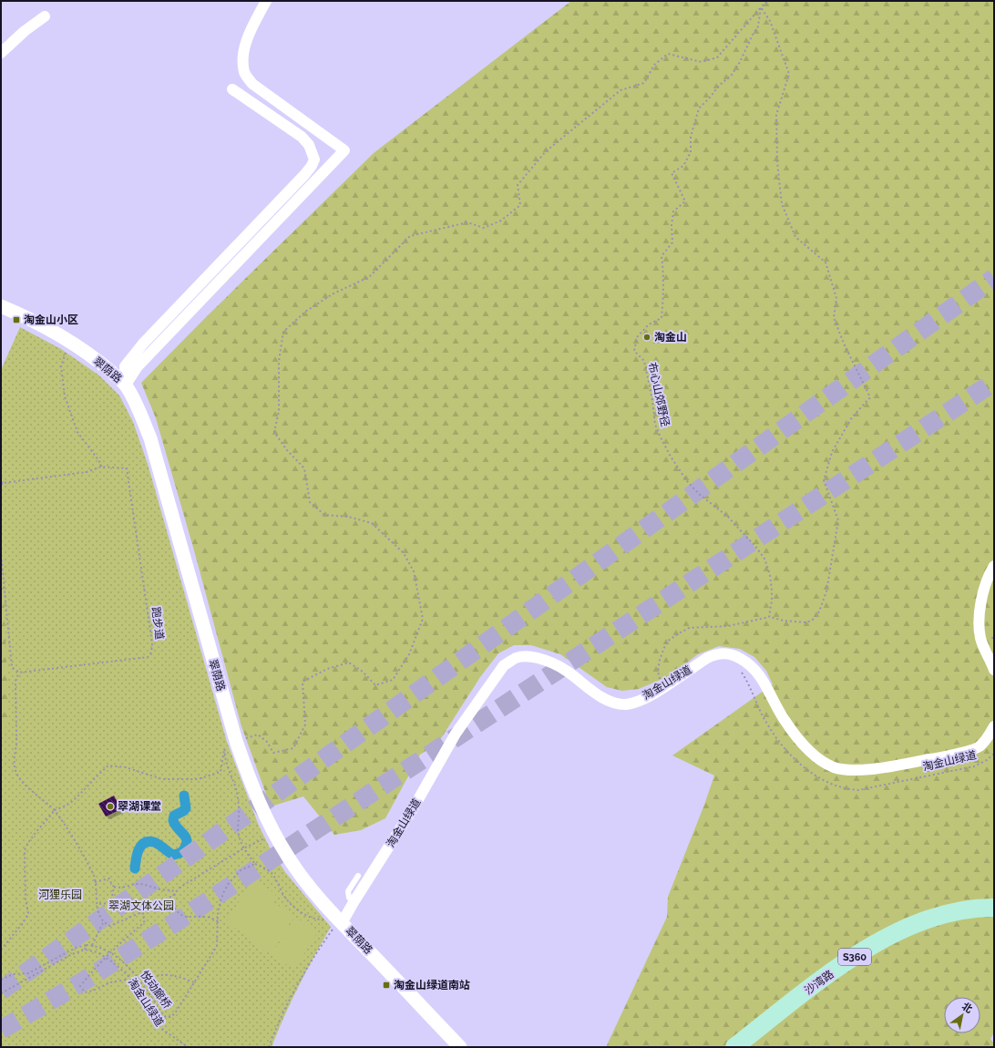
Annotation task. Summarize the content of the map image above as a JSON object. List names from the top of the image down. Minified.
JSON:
{"streets":{"main road":["S360","沙湾路"],"street":["翠荫路","淘金山绿道"],"path":["布心山郊野径","跑步道","悦动廊桥"]},"crossings":[["翠荫路","淘金山绿道"]],"parks":["河狸乐园","翠湖文体公园"],"places":{"transit":["淘金山小区","淘金山绿道南站"],"other":["淘金山","翠湖课堂"]},"north":"top right"}
